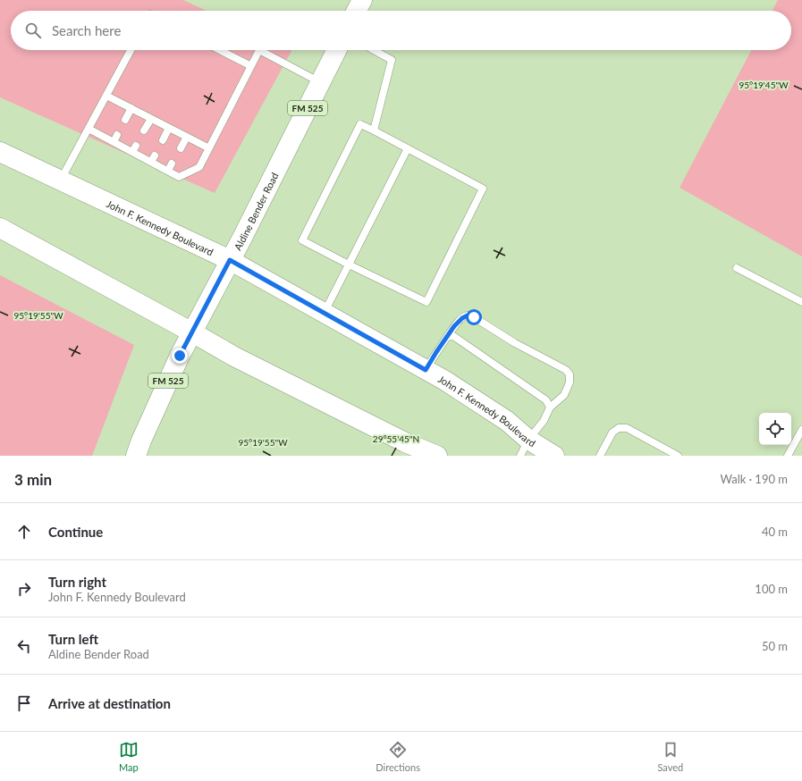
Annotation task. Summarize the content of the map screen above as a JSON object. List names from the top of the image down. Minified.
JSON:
{"streets":{"main road":["FM 525","Aldine Bender Road","John F. Kennedy Boulevard"]},"crossings":[["Aldine Bender Road","John F. Kennedy Boulevard"]],"page":{"search":"Search here","heading":["3 min","Walk · 190 m"],"list":[["Continue","40 m"],["Turn right","John F. Kennedy Boulevard","100 m"],["Turn left","Aldine Bender Road","50 m"],"Arrive at destination"],"nav":["Map","Directions","Saved"]},"coordinates":["95°19'45\"W","95°19'55\"W","29°55'45\"N"]}
